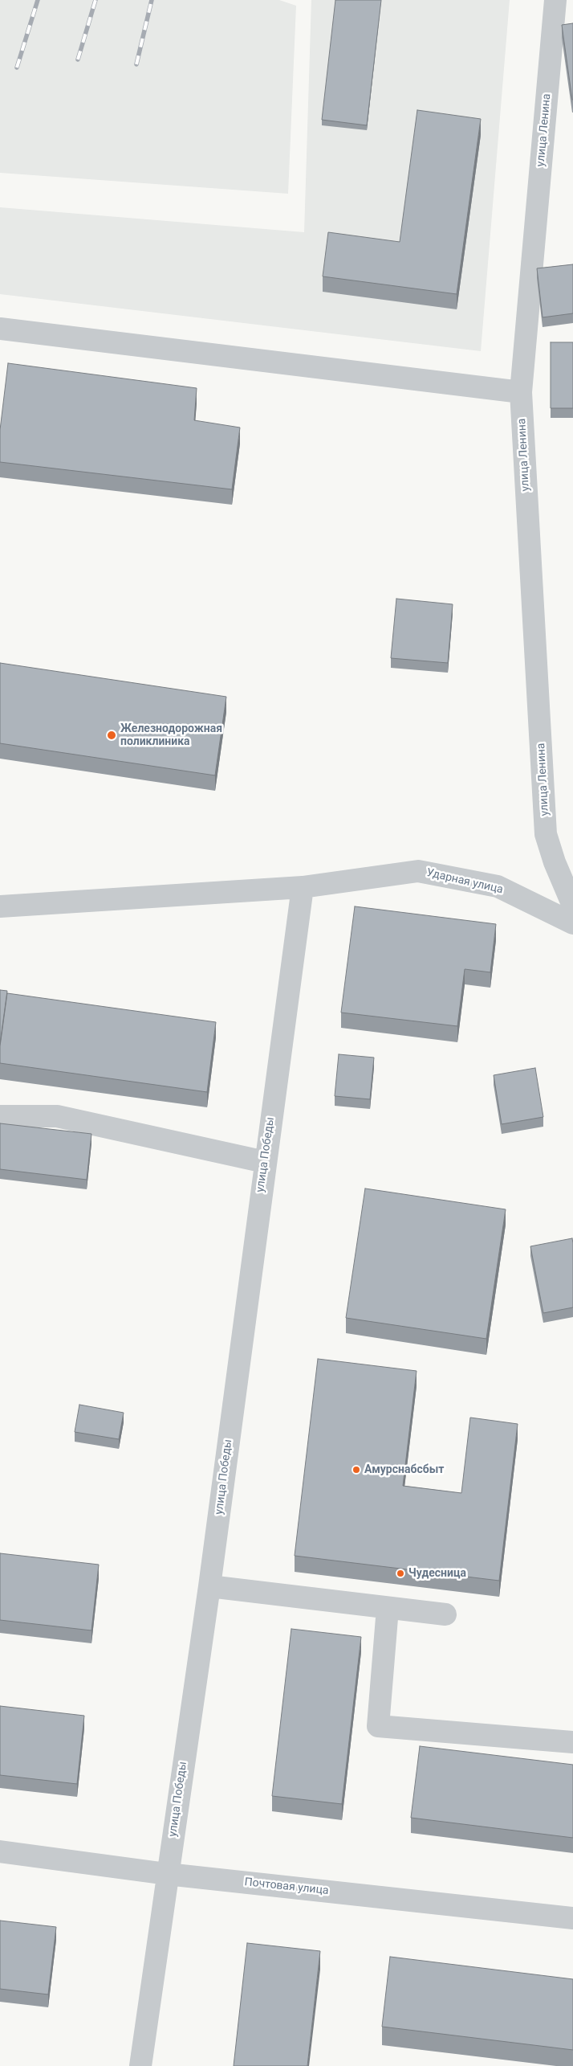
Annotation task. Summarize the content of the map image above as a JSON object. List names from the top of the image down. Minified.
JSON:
{"streets":{"street":["улица Ленина","Ударная улица","улица Победы","Почтовая улица"]},"crossings":[["Ударная улица","улица Победы"],["улица Победы","Почтовая улица"]],"places":["Железнодорожная поликлиника","Амурснабсбыт","Чудесница"]}
